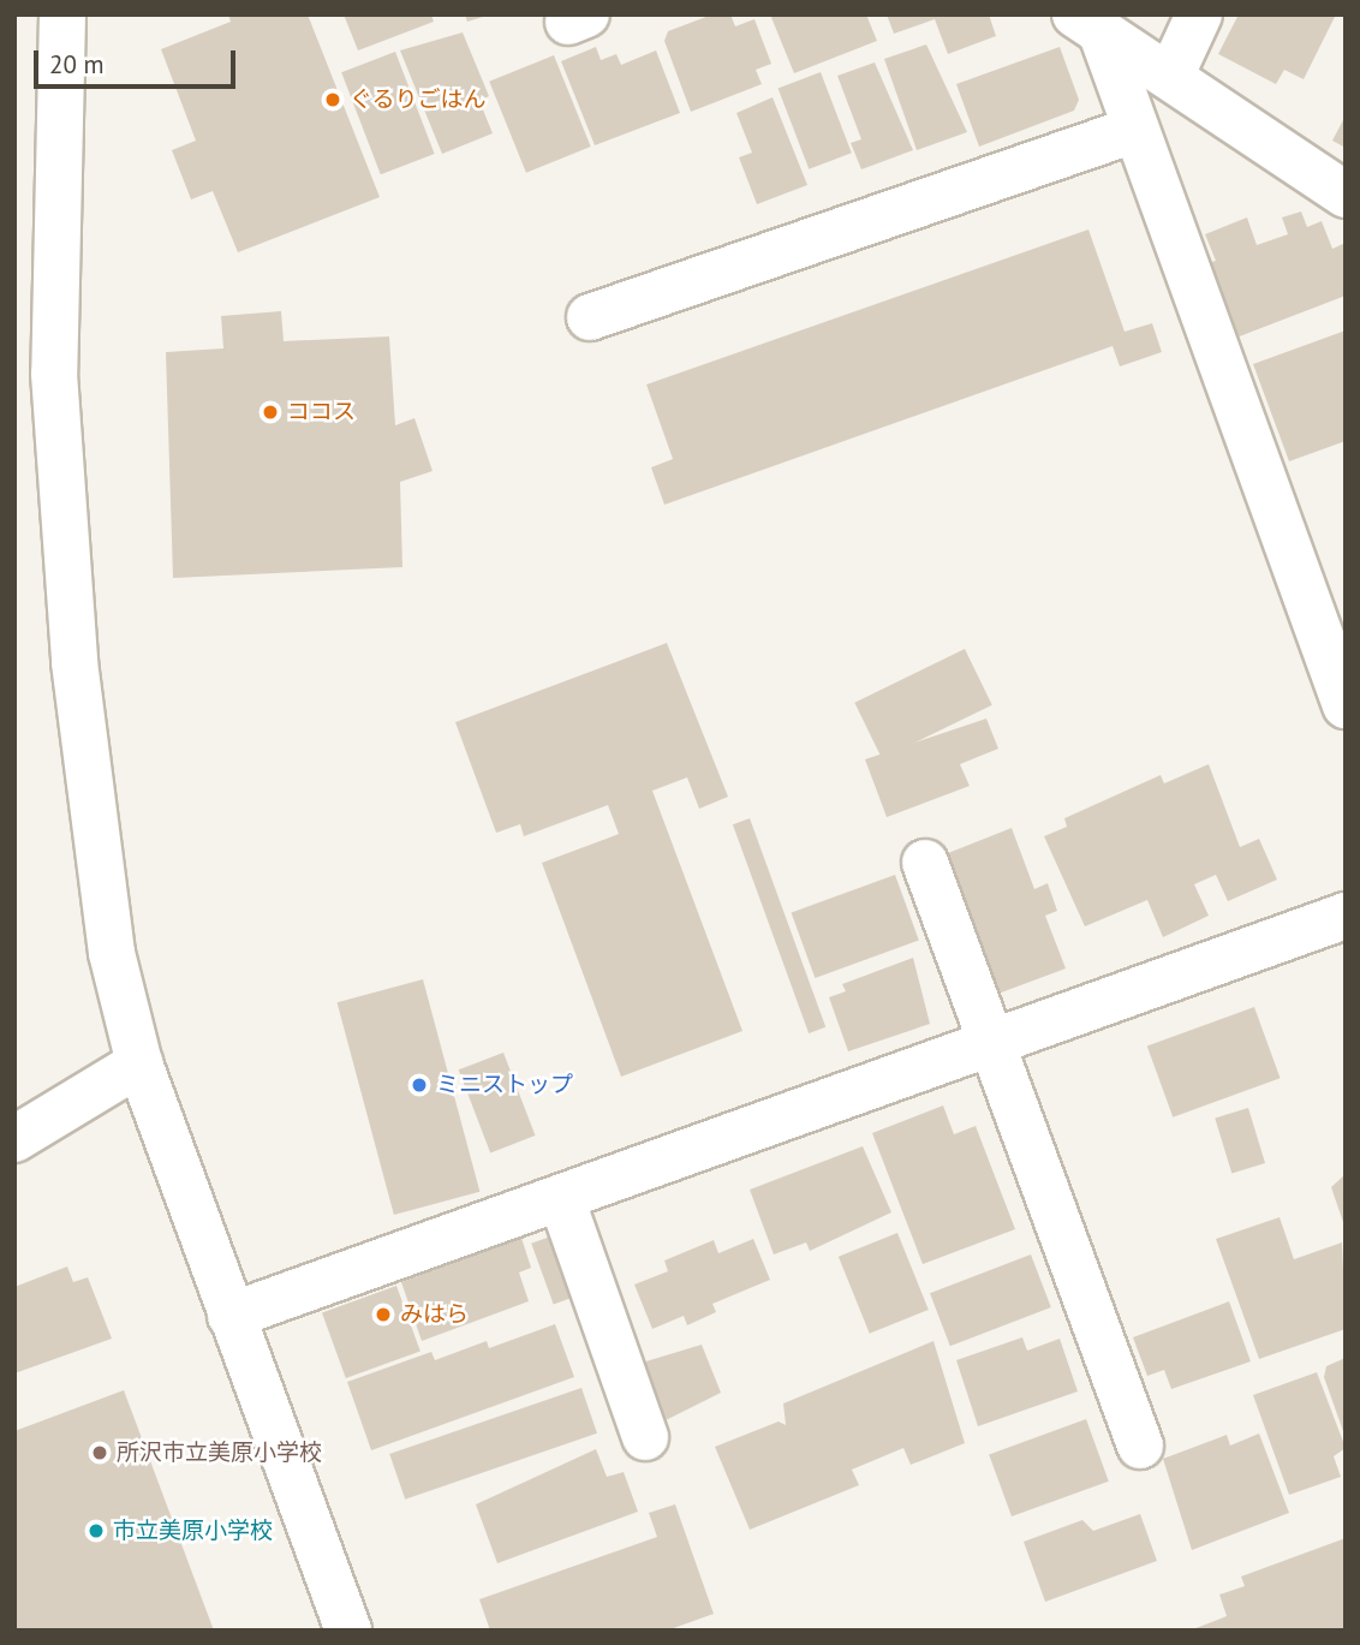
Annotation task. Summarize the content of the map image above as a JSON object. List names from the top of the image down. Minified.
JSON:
{"places":["ぐるりごはん","ココス","ミニストップ","みはら","所沢市立美原小学校","市立美原小学校"],"scale_bar":"20 m"}
